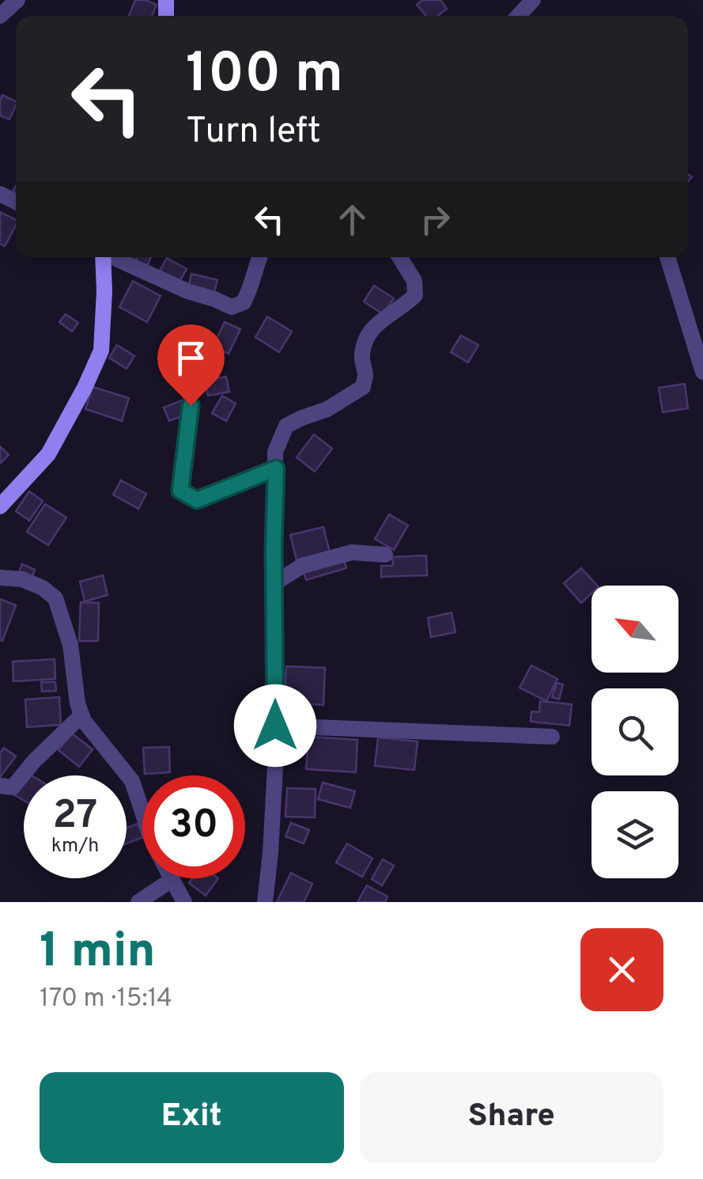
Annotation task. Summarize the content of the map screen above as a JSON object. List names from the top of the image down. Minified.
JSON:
{"north":"top left","page":{"turn":["100 m","Turn left"],"speed":"27 km/h","limit":"30","heading":["1 min","170 m · 15:14"],"buttons":["Exit","Share"]}}
